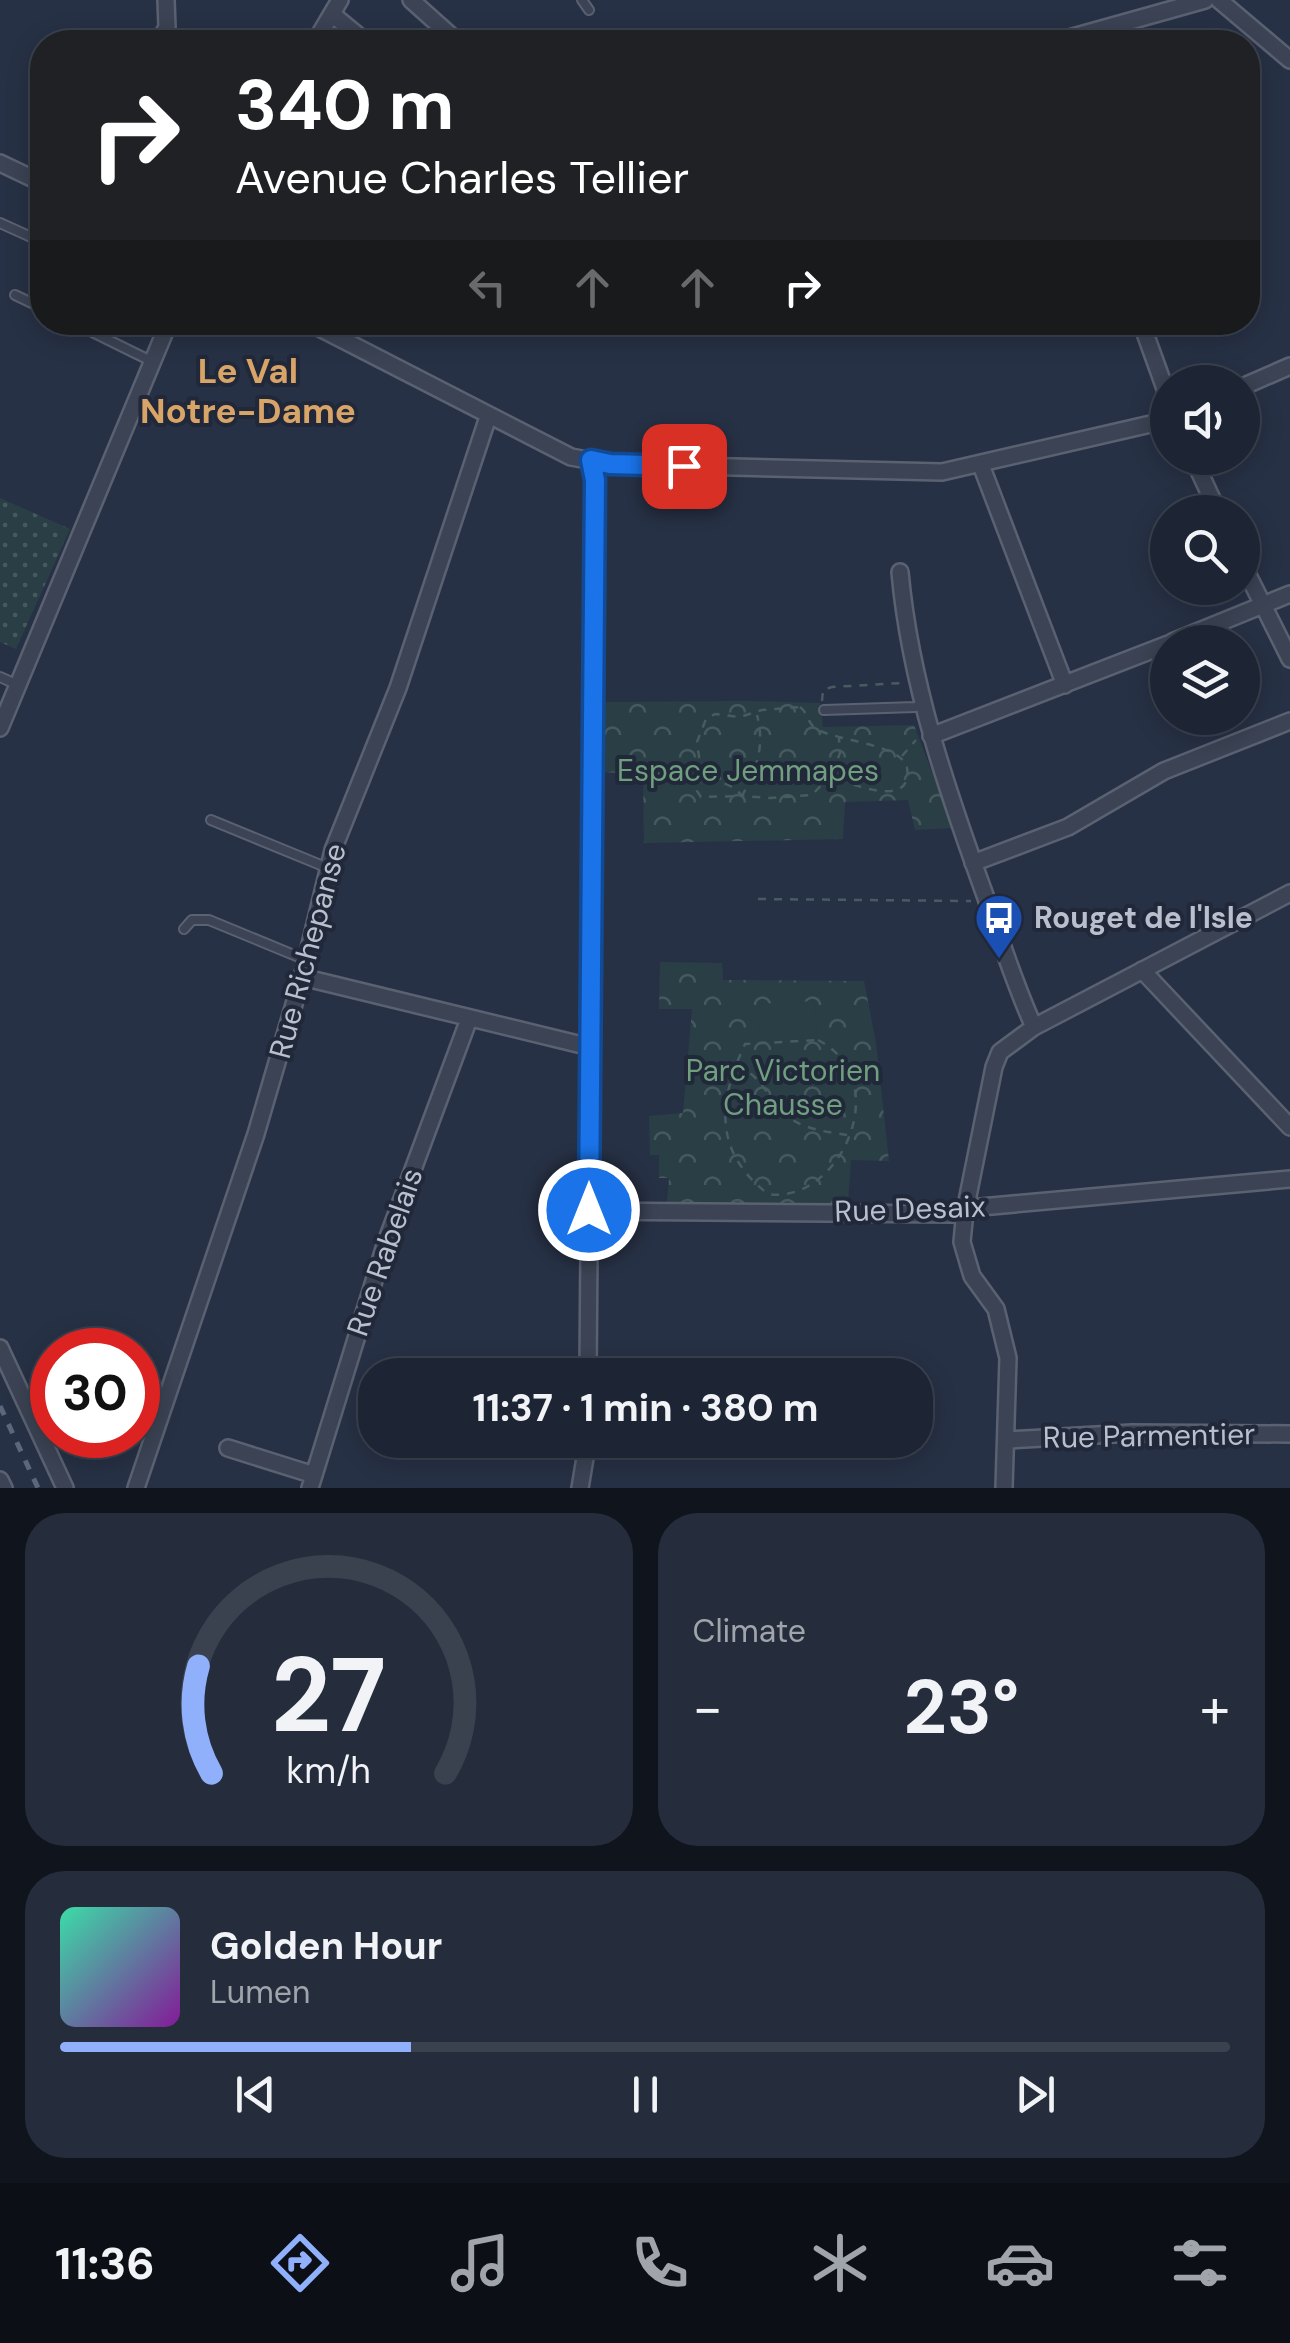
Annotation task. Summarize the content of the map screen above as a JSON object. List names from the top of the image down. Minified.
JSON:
{"streets":{"street":["Rue Richepanse","Rue Desaix","Rue Rabelais","Rue Parmentier"]},"districts":["Le Val Notre-Dame"],"parks":["Espace Jemmapes","Parc Victorien Chausse"],"places":{"bus stop":["Rouget de l'Isle"]},"page":{"turn":["340 m","Avenue Charles Tellier"],"limit":"30","trip":"11:37 · 1 min · 380 m","tile":"Climate","heat":["−","23°","+"],"song":["Golden Hour","Lumen"],"tabs":"11:36","gauge":["27","km/h"]}}
